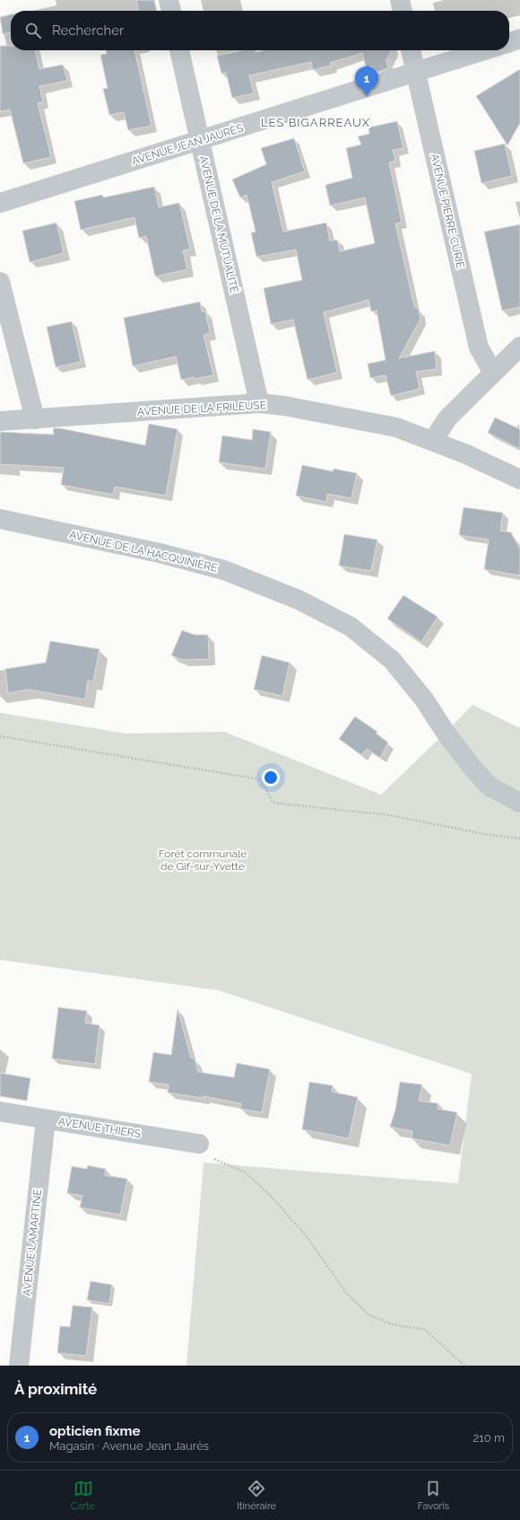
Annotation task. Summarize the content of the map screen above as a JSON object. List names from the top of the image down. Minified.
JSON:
{"streets":{"street":["AVENUE JEAN JAURÈS","AVENUE PIERRE CURIE","AVENUE DE LA MUTUALITÉ","AVENUE DE LA FRILEUSE","AVENUE DE LA HACQUINIÈRE","AVENUE THIERS","AVENUE LAMARTINE"]},"crossings":[["AVENUE JEAN JAURÈS","AVENUE PIERRE CURIE"],["AVENUE JEAN JAURÈS","AVENUE DE LA MUTUALITÉ"],["AVENUE DE LA MUTUALITÉ","AVENUE DE LA FRILEUSE"],["AVENUE THIERS","AVENUE LAMARTINE"]],"districts":["LES BIGARREAUX"],"parks":["Forêt communale de Gif-sur-Yvette"],"page":{"search":"Rechercher","pins":"1","heading":"À proximité","list":[{"mark":"1","name":"opticien fixme","note":"Magasin · Avenue Jean Jaurès","value":"210 m"}],"nav":["Carte","Itinéraire","Favoris"]}}
